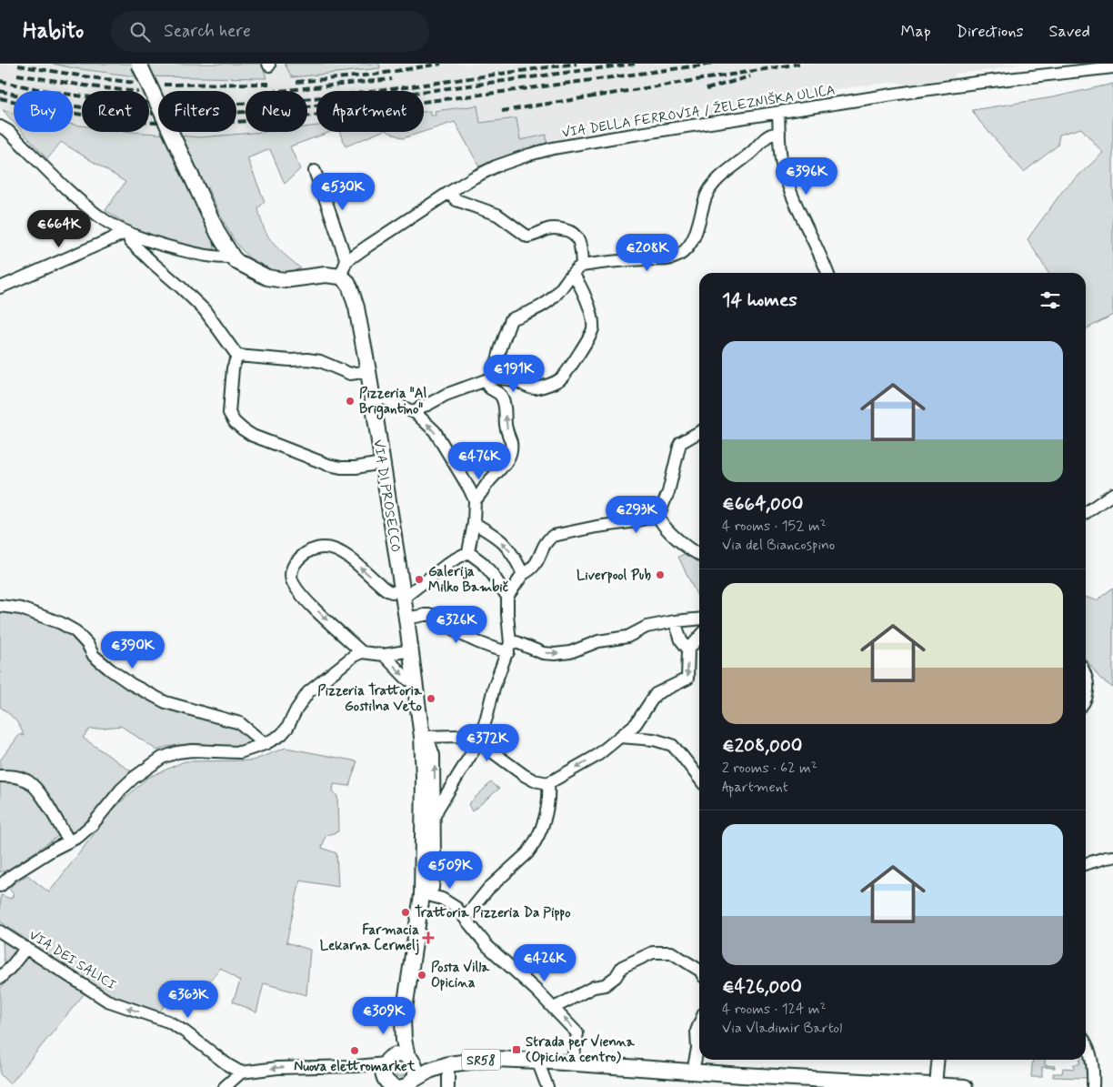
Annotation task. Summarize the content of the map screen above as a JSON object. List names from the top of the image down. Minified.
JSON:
{"streets":{"main road":["VIA DI PROSECCO","SR58"],"street":["VIA DELLA FERROVIA / ŽELEZNIŠKA ULICA","VIA DEI SALICI"]},"crossings":[["VIA DI PROSECCO","SR58"]],"one_way":["VIA DEI SALICI"],"places":{"other":["Pizzeria \"Al Brigantino\"","Liverpool Pub","Galerija Milko Bambič","Pizzeria Trattoria Gostilna Veto","Trattoria Pizzeria Da Pippo","Posta Villa Opicina","Nuova elettromarket"],"health":["Farmacia Lekarna Cermelj"],"transit":["Strada per Vienna (Opicina centro)"]},"page":{"header":"Habito","search":"Search here","nav":["Map","Directions","Saved"],"chip":["Buy","Rent","Filters","New","Apartment"],"price":["€396K","€530K","€664K","€208K","€191K","€476K","€293K","€326K","€390K","€372K","€509K","€426K","€363K","€309K"],"heading":"14 homes","list":[{"name":"€664,000","note":"4 rooms · 152 m² · Via del Biancospino"},{"name":"€208,000","note":"2 rooms · 62 m² · Apartment"},{"name":"€426,000","note":"4 rooms · 124 m² · Via Vladimir Bartol"}]}}
